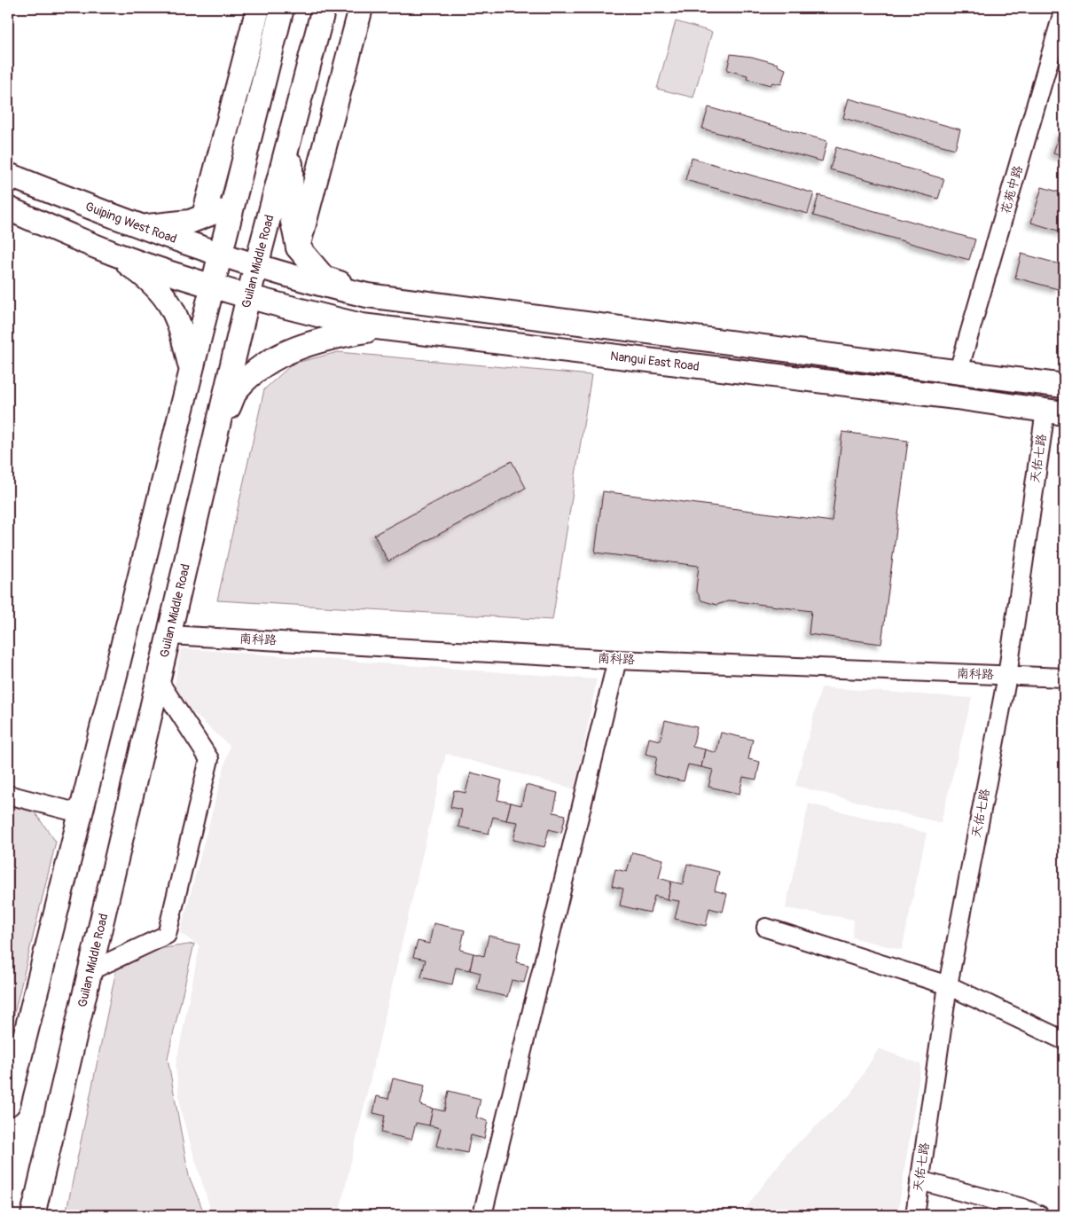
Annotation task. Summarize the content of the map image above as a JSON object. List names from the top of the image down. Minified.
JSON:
{"streets":{"main road":["Guiping West Road","Guilan Middle Road","Nangui East Road"],"street":["花苑中路","天佑七路","南科路"]},"crossings":[["Guiping West Road","Guilan Middle Road"],["Guilan Middle Road","Nangui East Road"],["Guilan Middle Road","南科路"],["Nangui East Road","天佑七路"],["天佑七路","南科路"]]}
